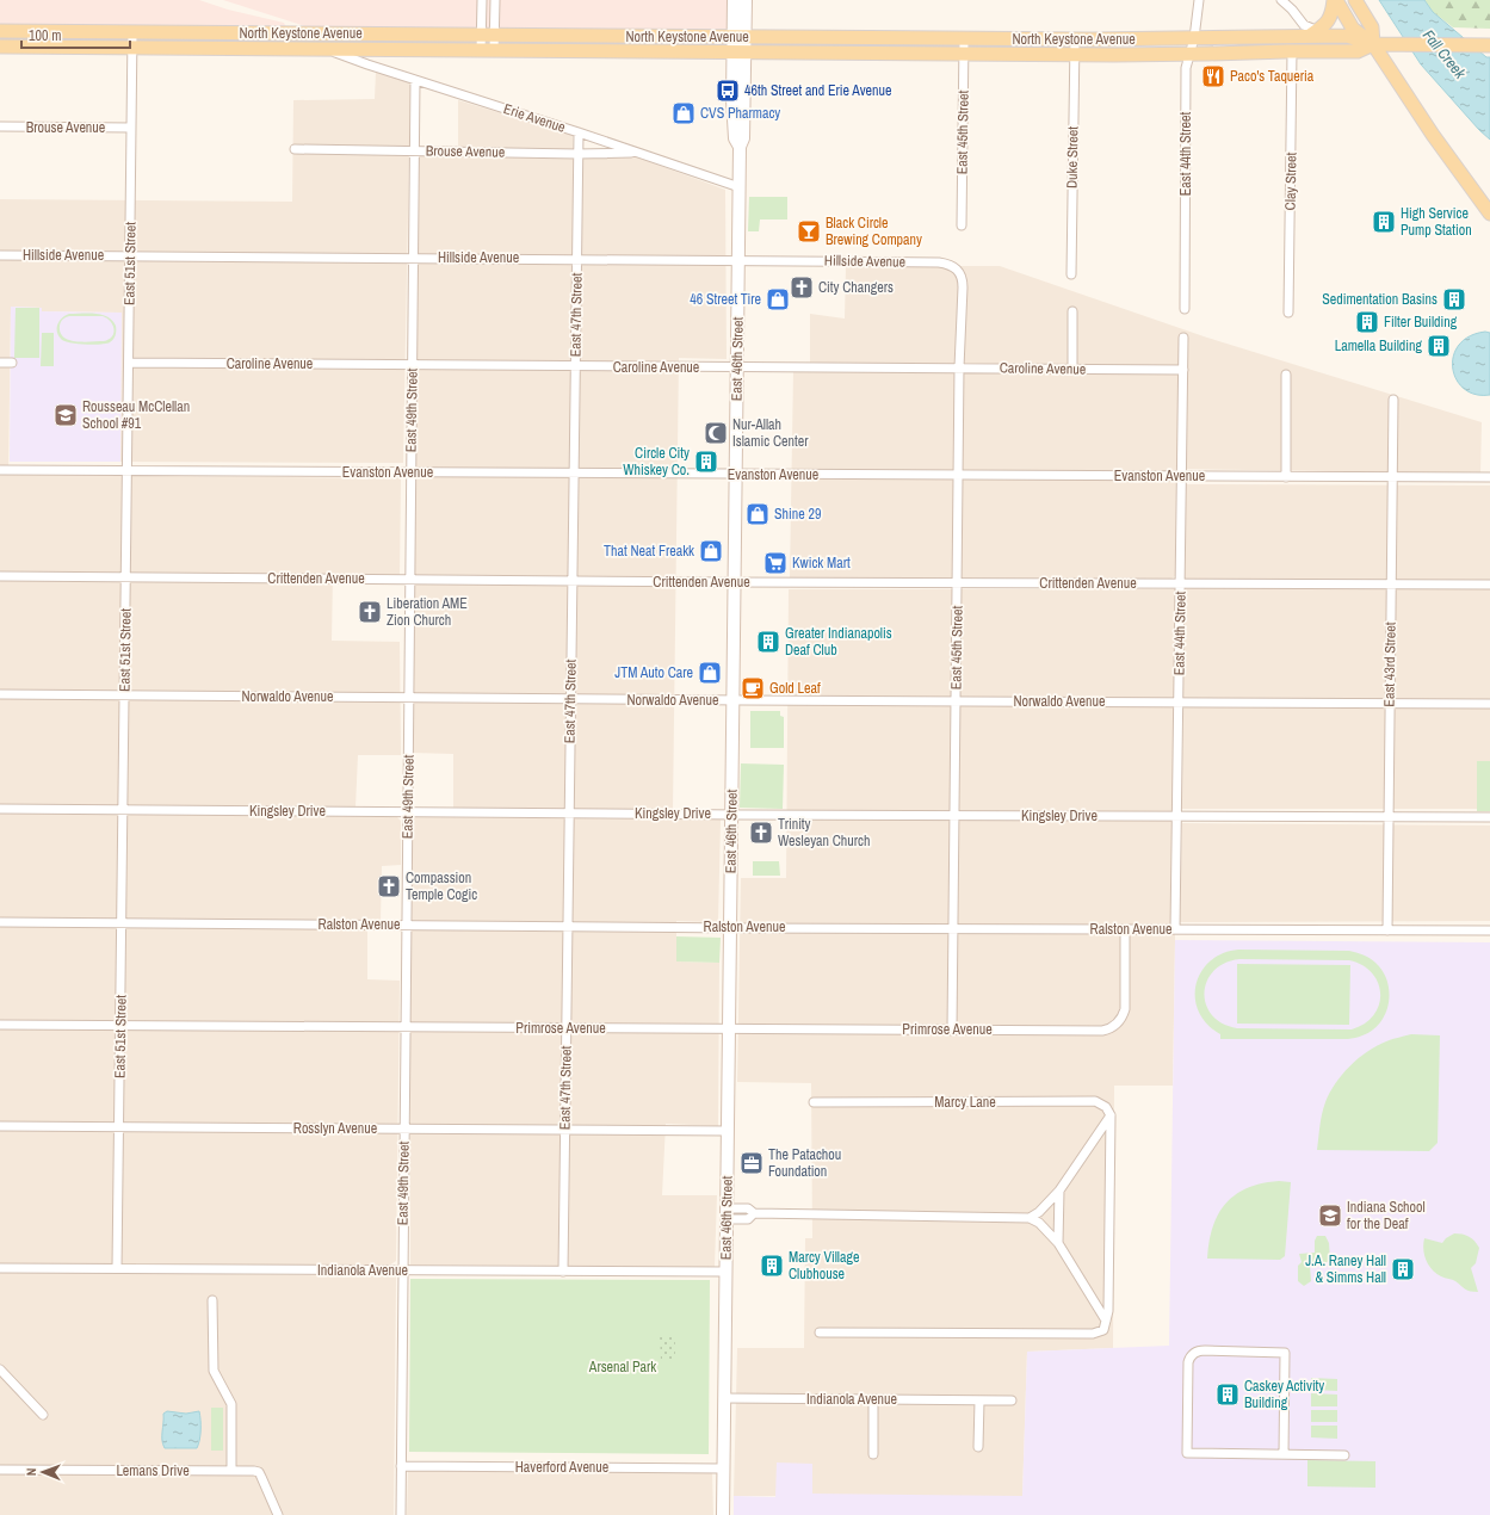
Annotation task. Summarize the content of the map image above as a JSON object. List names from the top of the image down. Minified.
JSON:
{"streets":{"main road":["North Keystone Avenue","East 46th Street"],"street":["Erie Avenue","Brouse Avenue","East 45th Street","East 44th Street","Duke Street","Clay Street","Hillside Avenue","East 51st Street","East 47th Street","Caroline Avenue","East 49th Street","Evanston Avenue","Crittenden Avenue","East 43rd Street","Norwaldo Avenue","Kingsley Drive","Ralston Avenue","Primrose Avenue","Marcy Lane","Rosslyn Avenue","Indianola Avenue","Haverford Avenue","Lemans Drive"]},"crossings":[["North Keystone Avenue","Erie Avenue"],["North Keystone Avenue","East 45th Street"],["North Keystone Avenue","East 44th Street"],["North Keystone Avenue","Duke Street"],["North Keystone Avenue","Clay Street"],["North Keystone Avenue","East 51st Street"],["North Keystone Avenue","East 46th Street"],["Erie Avenue","Brouse Avenue"],["Erie Avenue","East 47th Street"],["Erie Avenue","East 46th Street"],["Erie Avenue","East 49th Street"],["Brouse Avenue","East 51st Street"],["Brouse Avenue","East 47th Street"],["Brouse Avenue","East 49th Street"],["East 45th Street","Hillside Avenue"],["East 45th Street","Caroline Avenue"],["East 45th Street","Evanston Avenue"],["East 45th Street","Crittenden Avenue"],["East 45th Street","Norwaldo Avenue"],["East 45th Street","Kingsley Drive"],["East 45th Street","Ralston Avenue"],["East 45th Street","Primrose Avenue"],["East 44th Street","Caroline Avenue"],["East 44th Street","Evanston Avenue"],["East 44th Street","Crittenden Avenue"],["East 44th Street","Norwaldo Avenue"],["East 44th Street","Kingsley Drive"],["East 44th Street","Ralston Avenue"],["Hillside Avenue","East 51st Street"],["Hillside Avenue","East 47th Street"],["Hillside Avenue","East 46th Street"],["Hillside Avenue","East 49th Street"],["East 51st Street","Caroline Avenue"],["East 51st Street","Evanston Avenue"],["East 51st Street","Crittenden Avenue"],["East 51st Street","Norwaldo Avenue"],["East 51st Street","Kingsley Drive"],["East 51st Street","Ralston Avenue"],["East 51st Street","Primrose Avenue"],["East 51st Street","Rosslyn Avenue"],["East 51st Street","Indianola Avenue"],["East 47th Street","Caroline Avenue"],["East 47th Street","Evanston Avenue"],["East 47th Street","Crittenden Avenue"],["East 47th Street","Norwaldo Avenue"],["East 47th Street","Kingsley Drive"],["East 47th Street","Ralston Avenue"],["East 47th Street","Primrose Avenue"],["East 47th Street","Rosslyn Avenue"],["East 47th Street","Indianola Avenue"],["East 46th Street","Caroline Avenue"],["East 46th Street","Evanston Avenue"],["East 46th Street","Crittenden Avenue"],["East 46th Street","Norwaldo Avenue"],["East 46th Street","Kingsley Drive"],["East 46th Street","Ralston Avenue"],["East 46th Street","Primrose Avenue"],["East 46th Street","Rosslyn Avenue"],["East 46th Street","Indianola Avenue"],["East 46th Street","Haverford Avenue"],["Caroline Avenue","East 49th Street"],["East 49th Street","Evanston Avenue"],["East 49th Street","Crittenden Avenue"],["East 49th Street","Norwaldo Avenue"],["East 49th Street","Kingsley Drive"],["East 49th Street","Ralston Avenue"],["East 49th Street","Primrose Avenue"],["East 49th Street","Rosslyn Avenue"],["East 49th Street","Indianola Avenue"],["East 49th Street","Haverford Avenue"],["Evanston Avenue","East 43rd Street"],["Crittenden Avenue","East 43rd Street"],["East 43rd Street","Norwaldo Avenue"],["East 43rd Street","Kingsley Drive"],["East 43rd Street","Ralston Avenue"],["Ralston Avenue","Primrose Avenue"]],"water":["Fall Creek"],"parks":["Arsenal Park"],"places":{"restaurant":["Paco's Taqueria"],"bus stop":["46th Street and Erie Avenue"],"shop":["CVS Pharmacy","46 Street Tire","Shine 29","That Neat Freakk","JTM Auto Care"],"building":["High Service Pump Station","Sedimentation Basins","Filter Building","Lamella Building","Circle City Whiskey Co.","Greater Indianapolis Deaf Club","Marcy Village Clubhouse","J.A. Raney Hall & Simms Hall","Caskey Activity Building"],"bar":["Black Circle Brewing Company"],"church":["City Changers","Liberation AME Zion Church","Trinity Wesleyan Church","Compassion Temple Cogic"],"school or university":["Rousseau McClellan School #91","Indiana School for the Deaf"],"mosque":["Nur-Allah Islamic Center"],"supermarket":["Kwick Mart"],"cafe":["Gold Leaf"],"office":["The Patachou Foundation"]},"scale_bar":"100 m","north":"left"}
